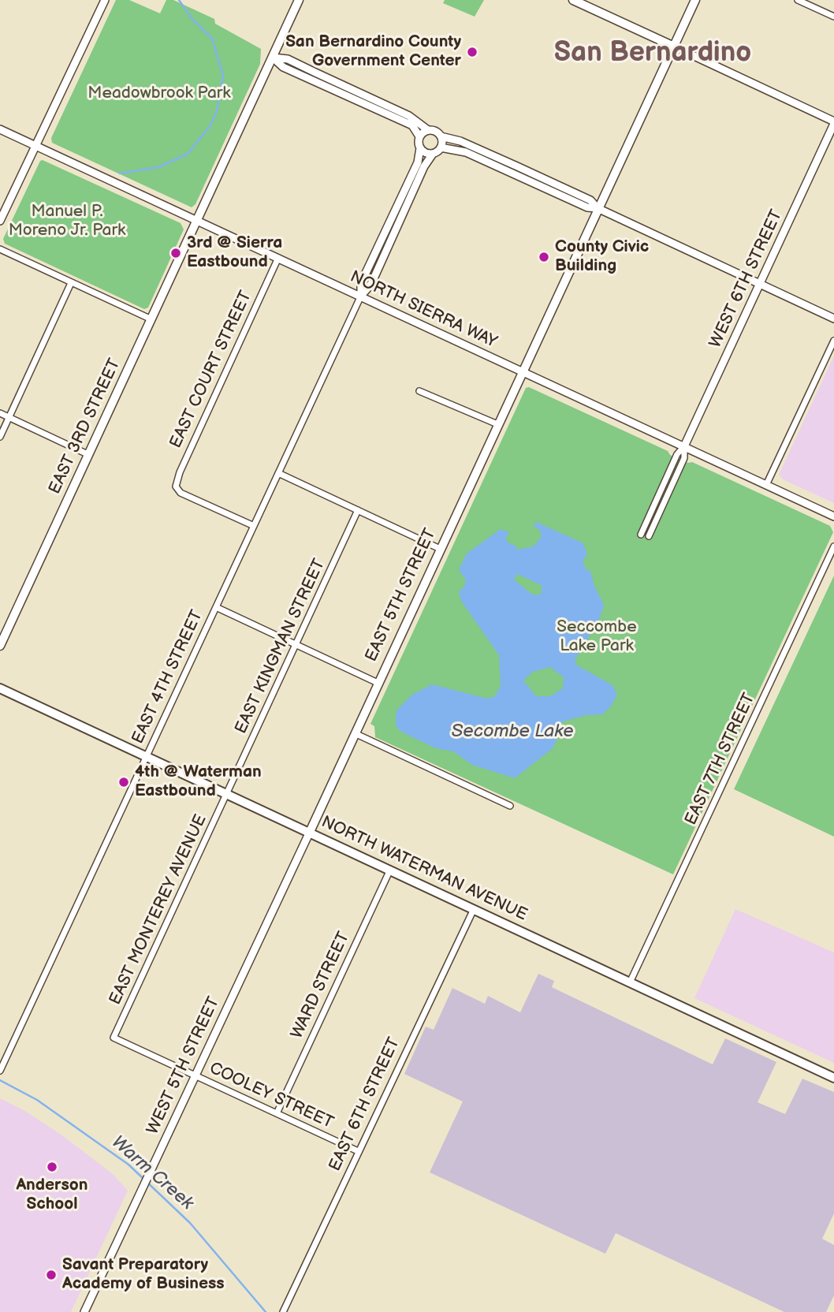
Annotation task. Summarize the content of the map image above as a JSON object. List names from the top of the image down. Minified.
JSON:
{"streets":{"main road":["EAST 3RD STREET","EAST 5TH STREET","NORTH WATERMAN AVENUE"],"street":["WEST 6TH STREET","NORTH SIERRA WAY","EAST COURT STREET","EAST KINGMAN STREET","EAST 4TH STREET","EAST 7TH STREET","EAST MONTEREY AVENUE","WARD STREET","WEST 5TH STREET","COOLEY STREET","EAST 6TH STREET"]},"crossings":[["WEST 6TH STREET","NORTH SIERRA WAY"],["NORTH SIERRA WAY","EAST COURT STREET"],["NORTH SIERRA WAY","EAST 3RD STREET"],["NORTH SIERRA WAY","EAST 5TH STREET"],["NORTH SIERRA WAY","EAST 4TH STREET"],["EAST COURT STREET","EAST 4TH STREET"],["EAST 5TH STREET","NORTH WATERMAN AVENUE"],["EAST 5TH STREET","WEST 5TH STREET"],["EAST KINGMAN STREET","NORTH WATERMAN AVENUE"],["EAST KINGMAN STREET","EAST MONTEREY AVENUE"],["EAST 4TH STREET","NORTH WATERMAN AVENUE"],["EAST 7TH STREET","NORTH WATERMAN AVENUE"],["NORTH WATERMAN AVENUE","EAST MONTEREY AVENUE"],["NORTH WATERMAN AVENUE","WARD STREET"],["NORTH WATERMAN AVENUE","WEST 5TH STREET"],["NORTH WATERMAN AVENUE","EAST 6TH STREET"],["EAST MONTEREY AVENUE","COOLEY STREET"],["WARD STREET","COOLEY STREET"],["WEST 5TH STREET","COOLEY STREET"],["COOLEY STREET","EAST 6TH STREET"]],"districts":["San Bernardino"],"water":["Secombe Lake","Warm Creek"],"parks":["Meadowbrook Park","Manuel P. Moreno Jr. Park","Seccombe Lake Park"],"places":["San Bernardino County Government Center","3rd @ Sierra Eastbound","County Civic Building","4th @ Waterman Eastbound","Anderson School","Savant Preparatory Academy of Business"]}
